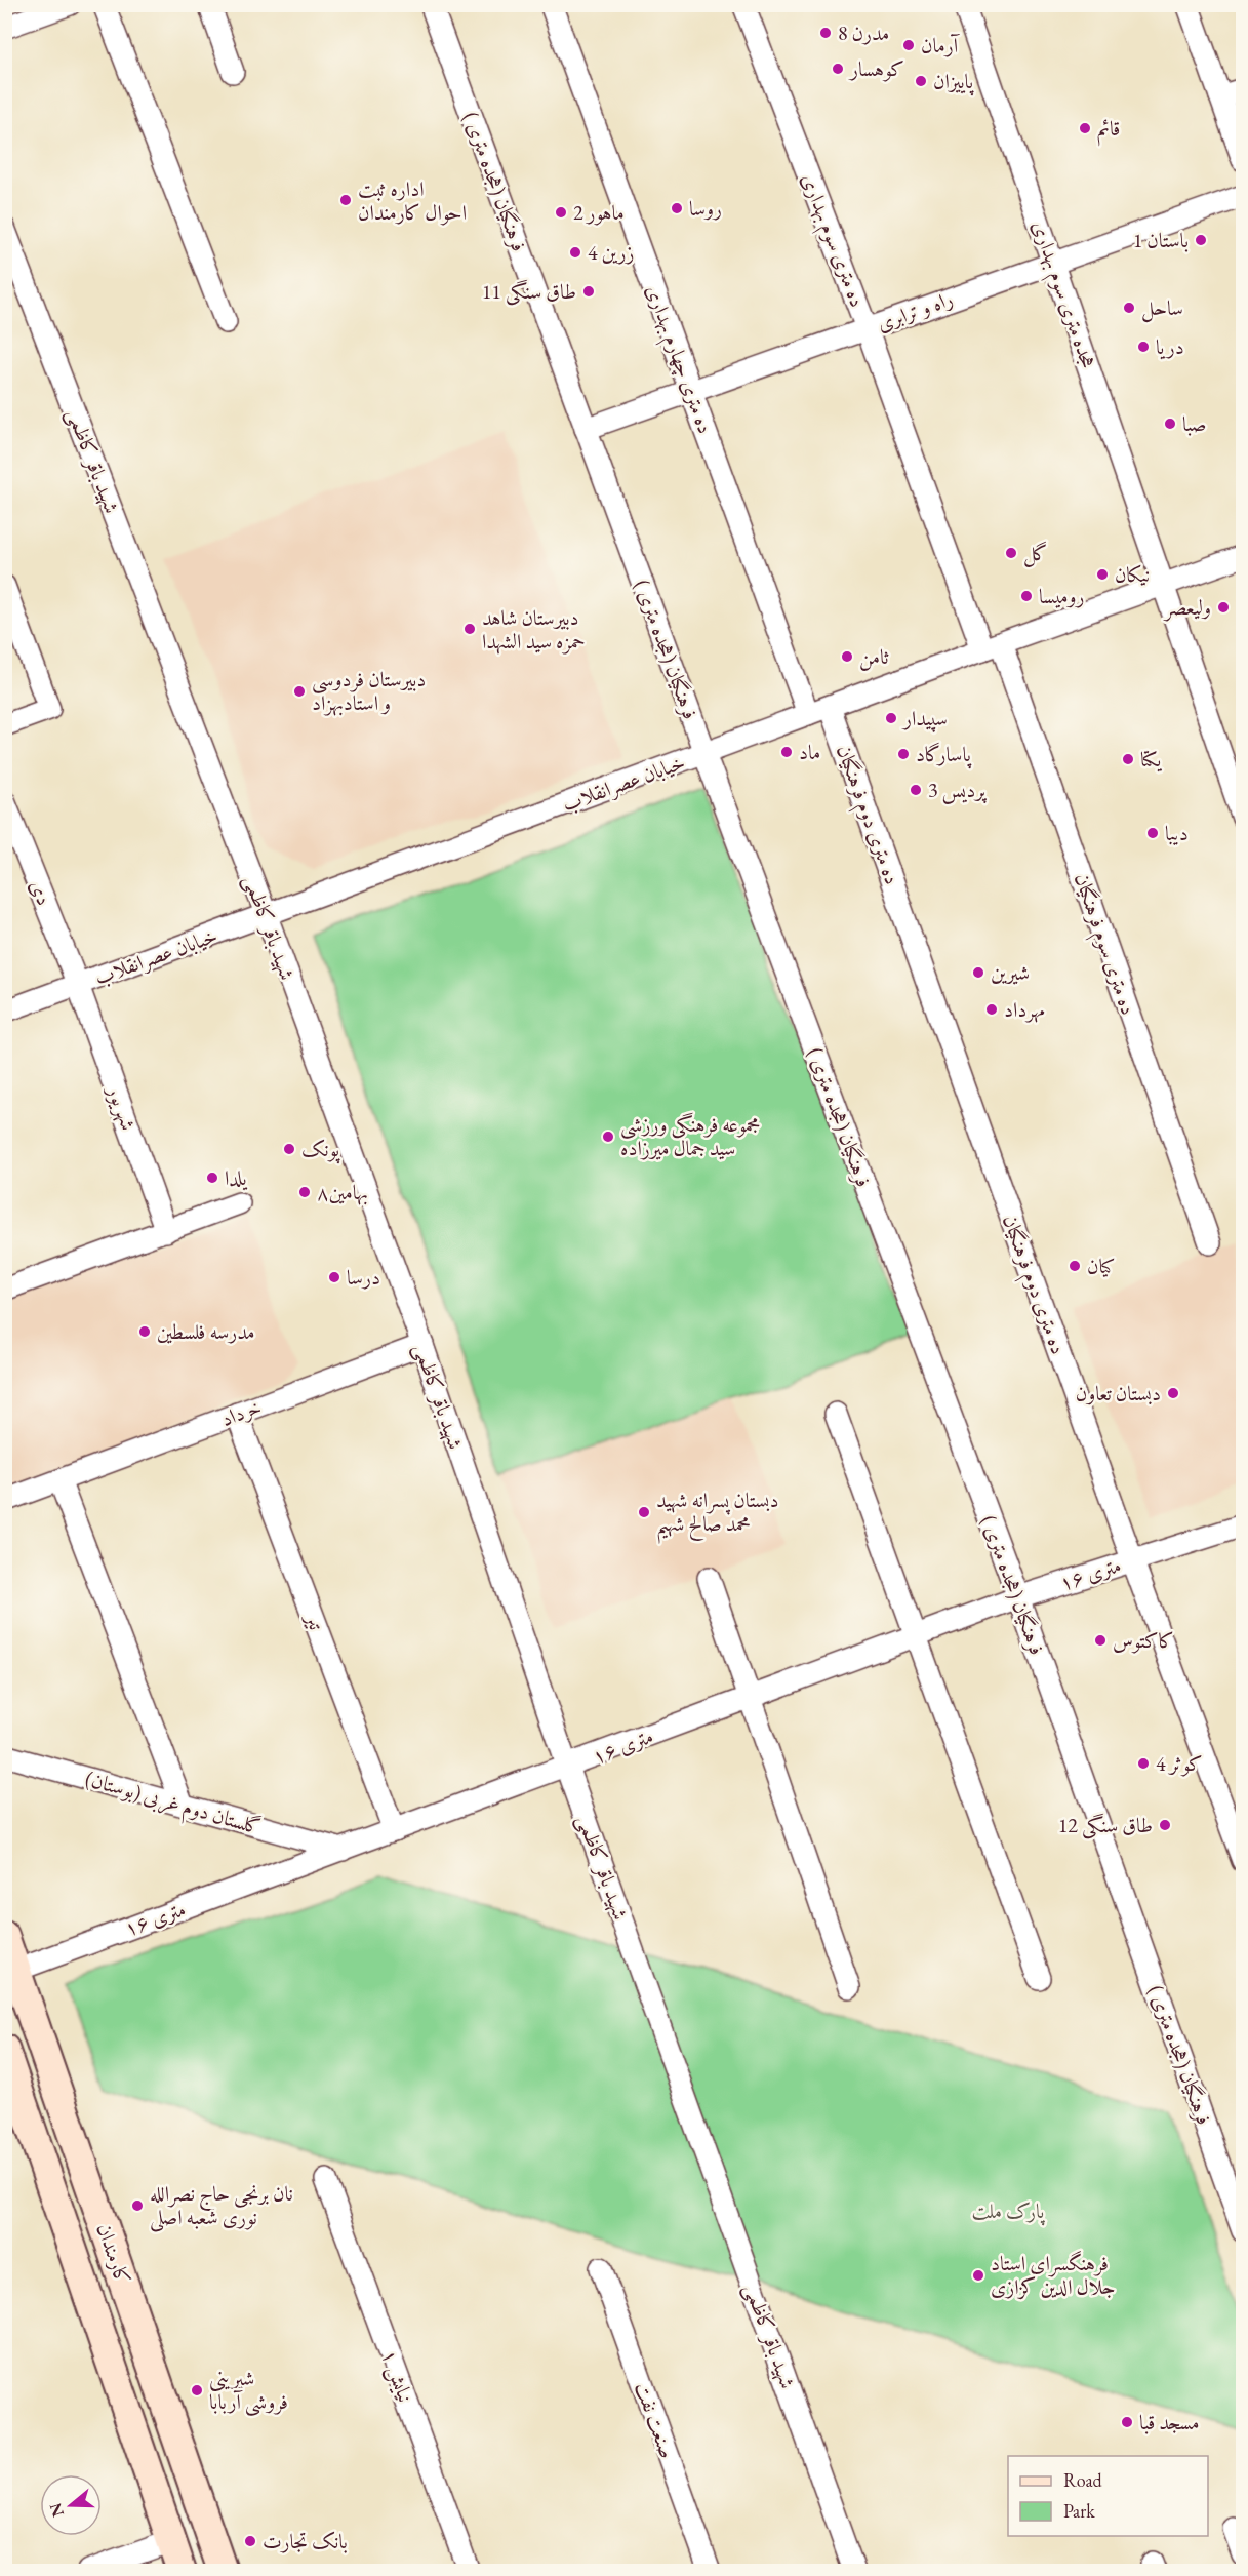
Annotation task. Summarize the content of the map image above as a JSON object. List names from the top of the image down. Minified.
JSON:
{"streets":{"main road":["کارمندان"],"street":["فرهنگیان (هجده متری )","ده متری سوم بهداری","هجده متری سوم بهداری","راه و ترابری","ده متری چهارم بهداری","شهید باقر کاظمی","خیابان عصرانقلاب","ده متری دوم فرهنگیان","دی","ده متری سوم فرهنگیان","شهریور","خرداد","۱۶ متری","تیر","گلستان دوم غربی (بوستان)","نیایش ۱","صنعت نفت"]},"crossings":[["فرهنگیان (هجده متری )","راه و ترابری"],["فرهنگیان (هجده متری )","خیابان عصرانقلاب"],["فرهنگیان (هجده متری )","۱۶ متری"],["ده متری سوم بهداری","راه و ترابری"],["ده متری سوم بهداری","خیابان عصرانقلاب"],["ده متری سوم بهداری","ده متری سوم فرهنگیان"],["هجده متری سوم بهداری","راه و ترابری"],["هجده متری سوم بهداری","خیابان عصرانقلاب"],["راه و ترابری","ده متری چهارم بهداری"],["ده متری چهارم بهداری","خیابان عصرانقلاب"],["شهید باقر کاظمی","خیابان عصرانقلاب"],["شهید باقر کاظمی","خرداد"],["شهید باقر کاظمی","۱۶ متری"],["خیابان عصرانقلاب","ده متری دوم فرهنگیان"],["خیابان عصرانقلاب","دی"],["خیابان عصرانقلاب","ده متری سوم فرهنگیان"],["خیابان عصرانقلاب","شهریور"],["ده متری دوم فرهنگیان","۱۶ متری"],["دی","شهریور"],["خرداد","تیر"],["۱۶ متری","تیر"],["۱۶ متری","گلستان دوم غربی (بوستان)"],["۱۶ متری","کارمندان"]],"parks":["پارک ملت"],"places":["مدرن 8","آرمان","کوهسار","پاییزان","قائم","اداره ثبت احوال کارمندان","روسا","ماهور 2","باستان 1","زرین 4","طاق سنگی 11","ساحل","دریا","صبا","گل","نیکان","رومیسا","ولیعصر","دبیرستان شاهد حمزه سید الشهدا","ثامن","دبیرستان فردوسی و استادبهزاد","سپیدار","ماد","پاسارگاد","یکتا","پردیس 3","دیبا","شیرین","مهرداد","مجموعه فرهنگی ورزشی سید جمال میرزاده","پونک","یلدا","بهامین۸","کیان","درسا","مدرسه فلسطین","دبستان تعاون","دبستان پسرانه شهید محمد صالح شهیم","کاکتوس","کوثر 4","طاق سنگی 12","نان برنجی حاج نصرالله نوری شعبه اصلی","فرهنگسرای استاد جلال الدین کزازی","شیرینی فروشی آربابا","مسجد قبا","بانک تجارت"],"legend":["Road","Park"],"north":"left"}
